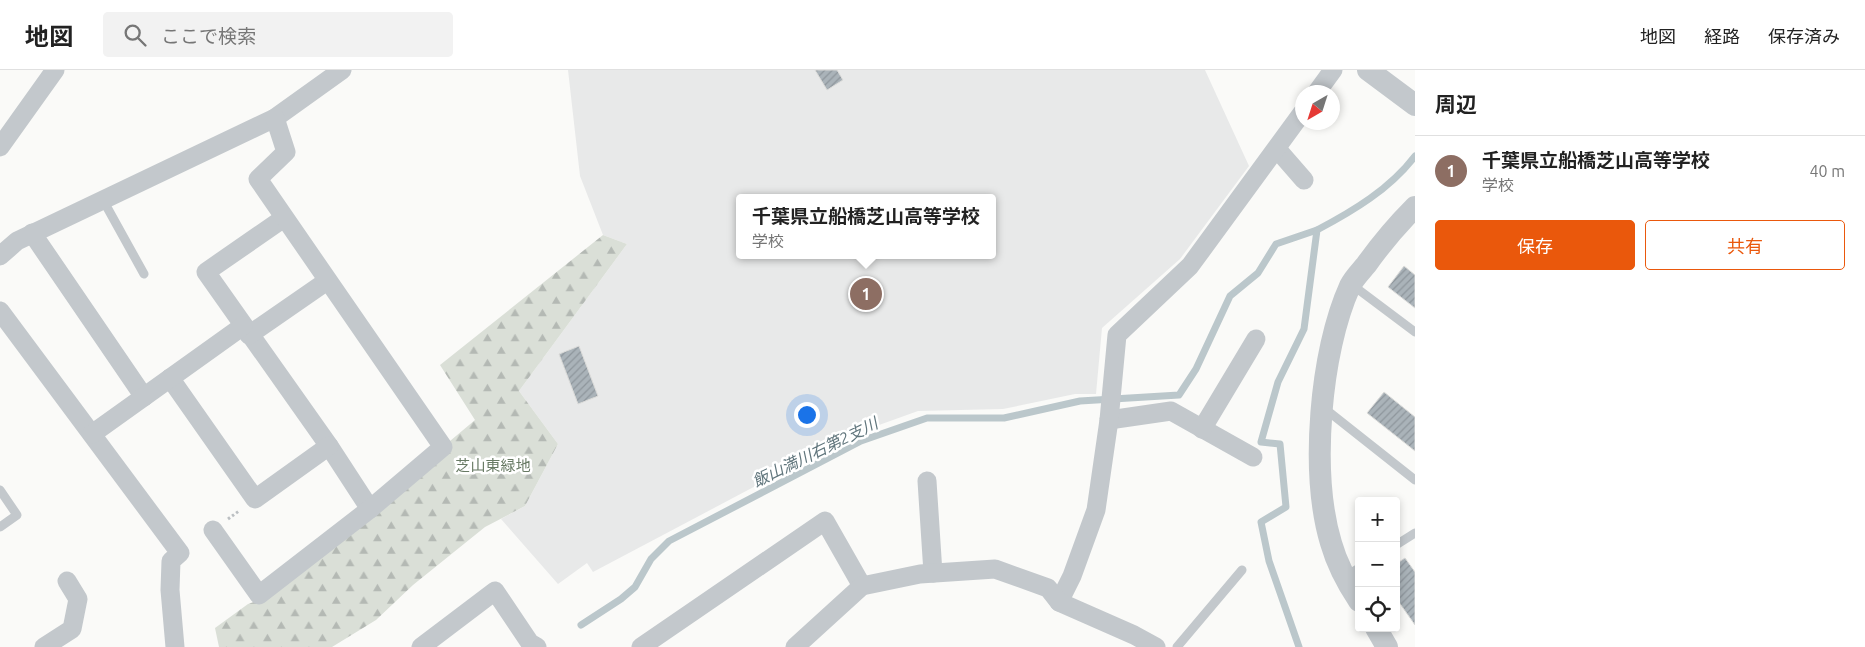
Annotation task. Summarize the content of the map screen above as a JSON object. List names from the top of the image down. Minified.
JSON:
{"water":["飯山満川右第2支川"],"parks":["芝山東緑地"],"north":"bottom left","page":{"header":"地図","search":"ここで検索","nav":["地図","経路","保存済み"],"heading":"周辺","list":[{"mark":"1","name":"千葉県立船橋芝山高等学校","note":"学校","value":"40 m"}],"popup":["千葉県立船橋芝山高等学校","学校"],"buttons":["保存","共有"],"pins":"1","map_buttons":["+","−"]}}
